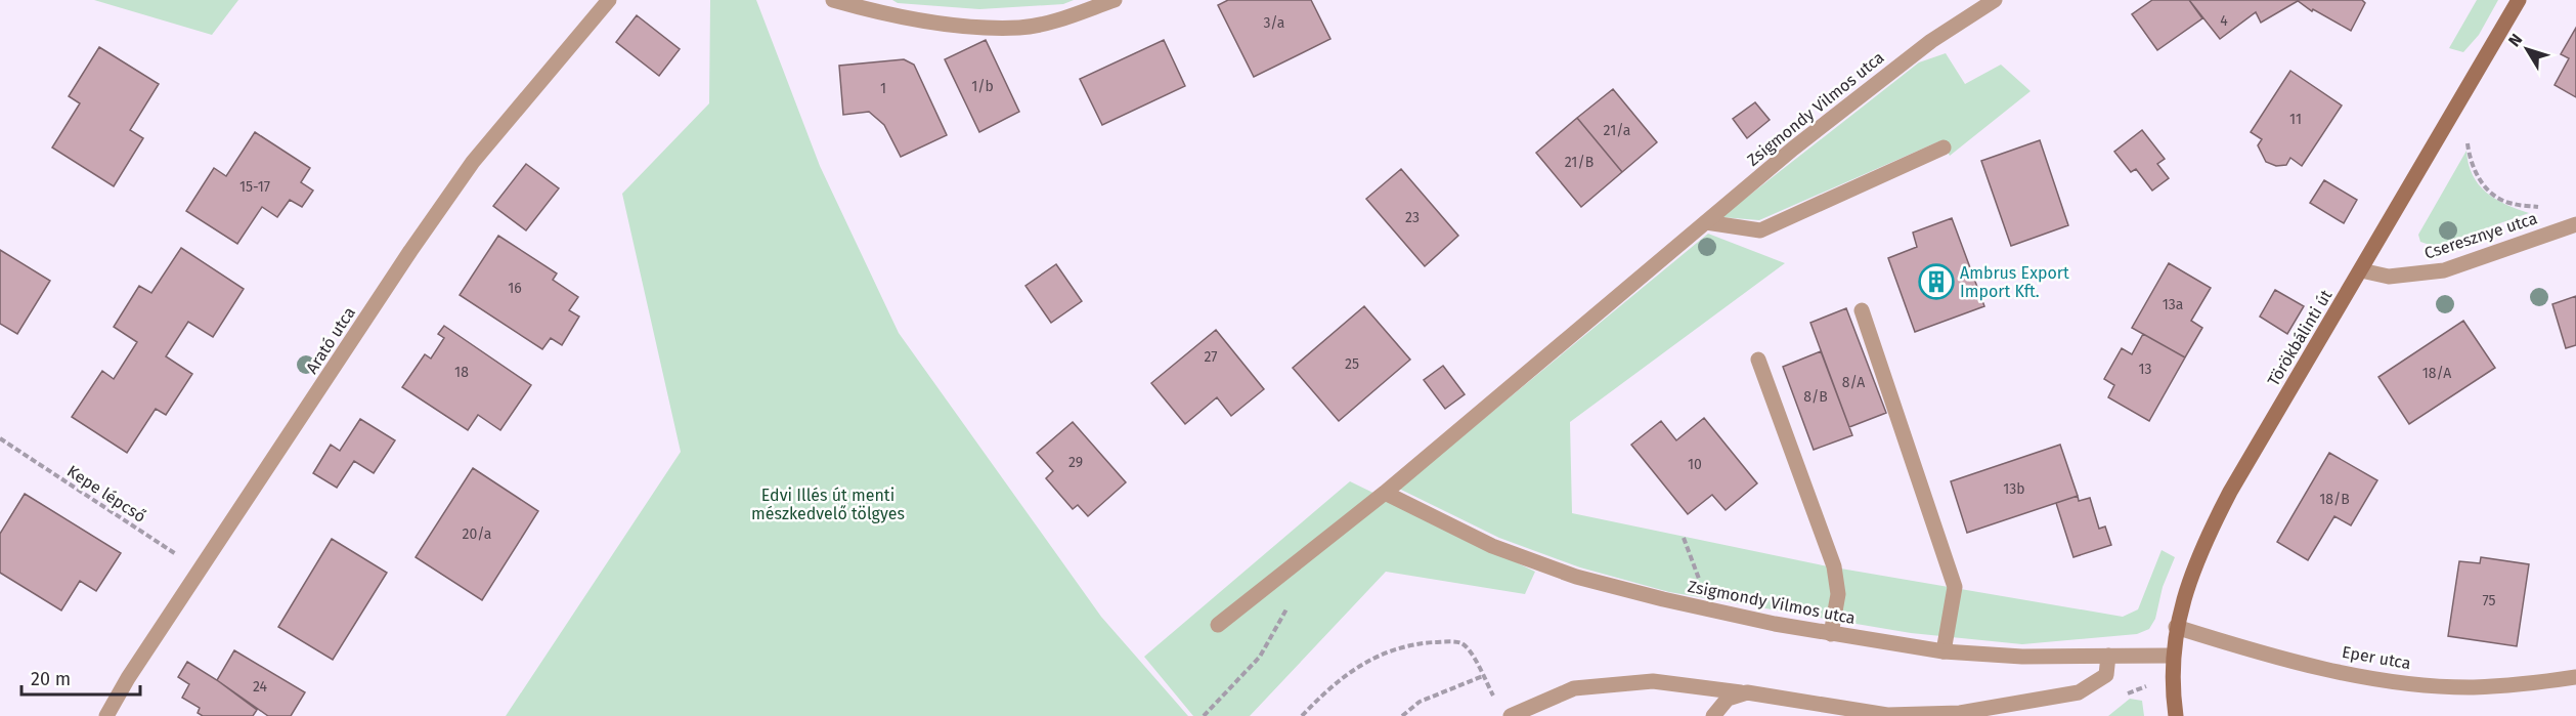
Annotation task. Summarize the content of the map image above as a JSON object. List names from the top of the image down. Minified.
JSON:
{"streets":{"street":["Zsigmondy Vilmos utca","Cseresznye utca","Törökbálinti út","Arató utca","Eper utca"],"path":["Kepe lépcső"]},"crossings":[["Zsigmondy Vilmos utca","Törökbálinti út"],["Cseresznye utca","Törökbálinti út"],["Törökbálinti út","Eper utca"],["Arató utca","Kepe lépcső"]],"parks":["Edvi Illés út menti mészkedvelő tölgyes"],"places":{"building":["Ambrus Export Import Kft."]},"house_numbers":["4","3/a","1/b","1","11","21/a","21/B","15-17","23","16","13a","27","25","13","18","18/A","8/A","8/B","29","10","13b","18/B","20/a","75","24"],"scale_bar":"20 m","north":"top left"}
